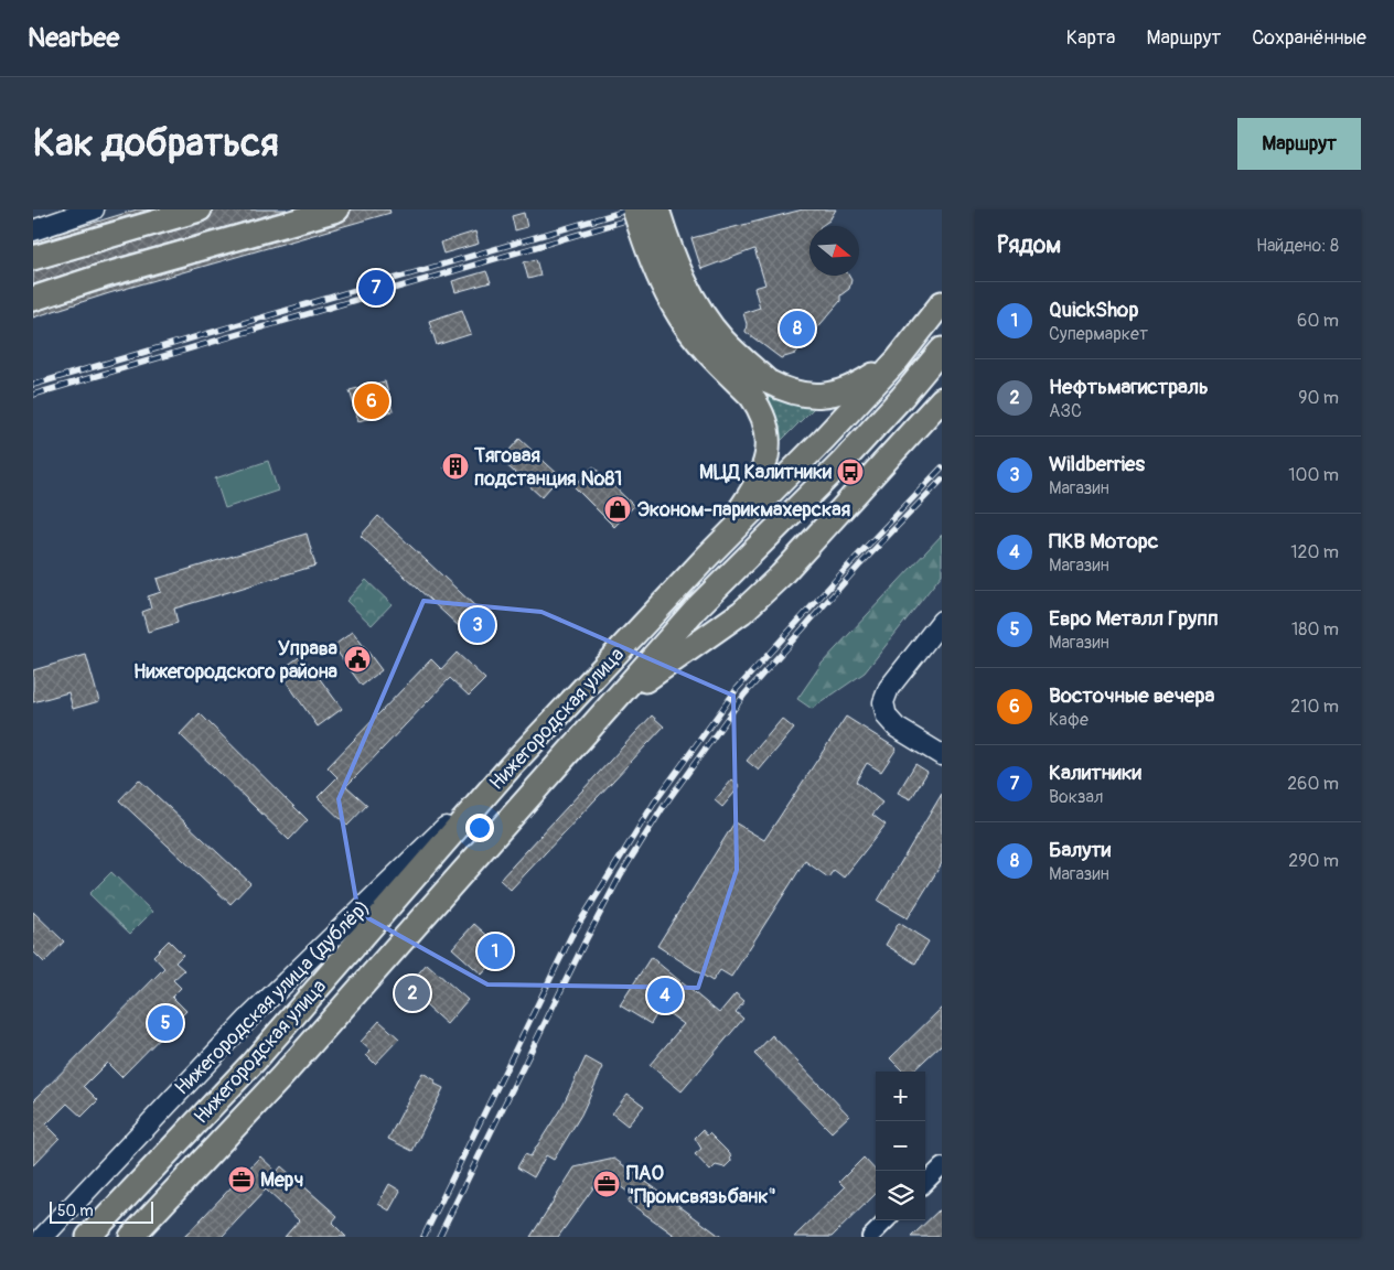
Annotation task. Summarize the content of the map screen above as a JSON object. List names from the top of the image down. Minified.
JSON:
{"streets":{"main road":["Нижегородская улица"],"street":["Нижегородская улица (дублёр)"]},"crossings":[["Нижегородская улица","Нижегородская улица (дублёр)"]],"places":{"building":["Тяговая подстанция №81"],"bus stop":["МЦД Калитники"],"shop":["Эконом-парикмахерская"],"public building":["Управа Нижегородского района"],"office":["Мерч","ПАО \"Промсвязьбанк\""]},"scale_bar":"50 m","north":"right","page":{"header":"Nearbee","nav":["Карта","Маршрут","Сохранённые"],"buttons":"Маршрут","title":"Как добраться","heading":["Рядом","Найдено: 8"],"pins":["7","8","6","3","1","2","4","5"],"list":[{"mark":"1","name":"QuickShop","note":"Супермаркет","value":"60 m"},{"mark":"2","name":"Нефтьмагистраль","note":"АЗС","value":"90 m"},{"mark":"3","name":"Wildberries","note":"Магазин","value":"100 m"},{"mark":"4","name":"ПКВ Моторс","note":"Магазин","value":"120 m"},{"mark":"5","name":"Евро Металл Групп","note":"Магазин","value":"180 m"},{"mark":"6","name":"Восточные вечера","note":"Кафе","value":"210 m"},{"mark":"7","name":"Калитники","note":"Вокзал","value":"260 m"},{"mark":"8","name":"Балути","note":"Магазин","value":"290 m"}],"map_buttons":["+","−"],"scale":"50 m"}}
